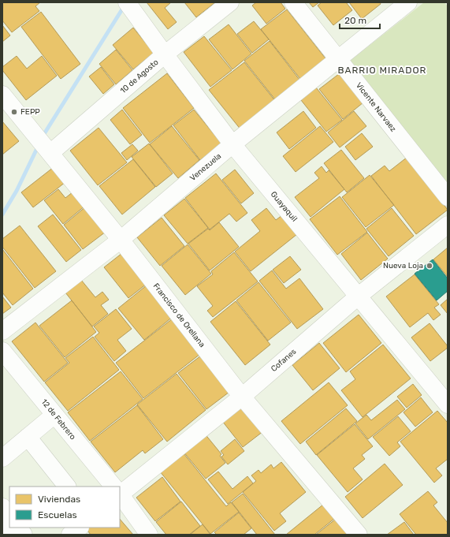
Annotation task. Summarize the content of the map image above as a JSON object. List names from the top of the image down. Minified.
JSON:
{"streets":{"street":["10 de Agosto","Vicente Narvaez","Venezuela","Guayaquil","Francisco de Orellana","Cofanes","12 de Febrero"]},"crossings":[["10 de Agosto","Guayaquil"],["10 de Agosto","Francisco de Orellana"],["Vicente Narvaez","Venezuela"],["Venezuela","Guayaquil"],["Venezuela","Francisco de Orellana"],["Guayaquil","Cofanes"],["Francisco de Orellana","Cofanes"]],"districts":["BARRIO MIRADOR"],"places":["FEPP","Nueva Loja"],"legend":["Viviendas","Escuelas"],"scale_bar":"20 m"}
